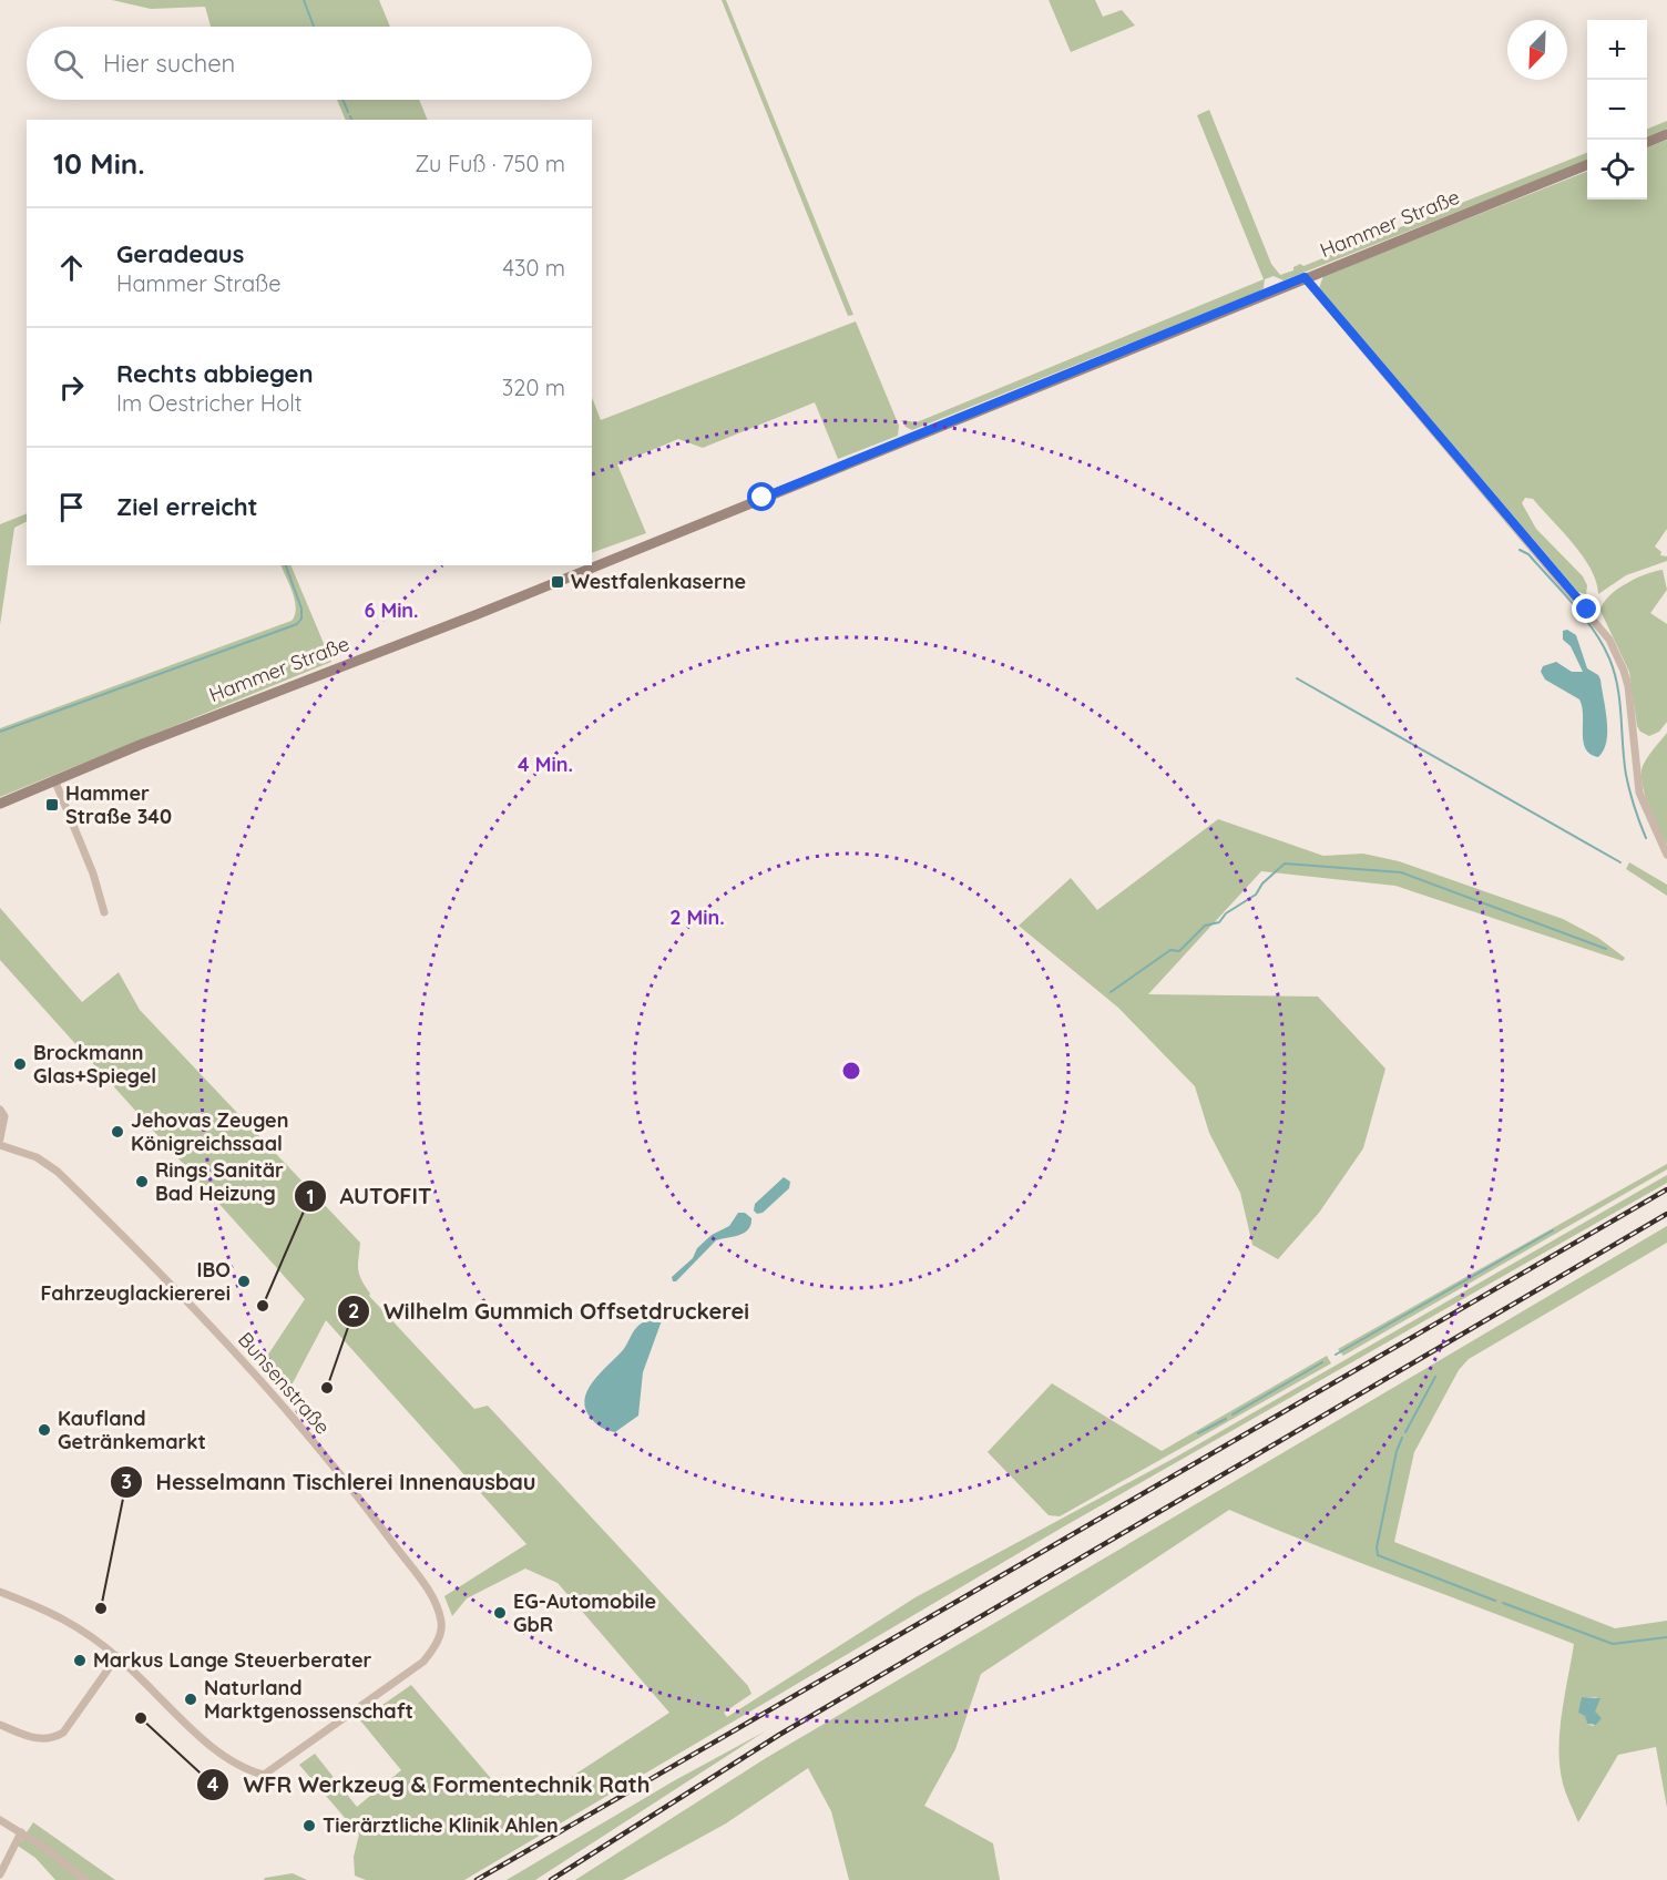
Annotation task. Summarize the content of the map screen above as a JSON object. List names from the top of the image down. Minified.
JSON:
{"streets":{"main road":["Hammer Straße"],"street":["Bunsenstraße"]},"places":{"transit":["Westfalenkaserne","Hammer Straße 340"],"other":["Brockmann Glas+Spiegel","Jehovas Zeugen Königreichssaal","Rings Sanitär Bad Heizung","IBO Fahrzeuglackiererei","AUTOFIT","Wilhelm Gummich Offsetdruckerei","Kaufland Getränkemarkt","Hesselmann Tischlerei Innenausbau","EG-Automobile GbR","Markus Lange Steuerberater","Naturland Marktgenossenschaft","WFR Werkzeug & Formentechnik Rath","Tierärztliche Klinik Ahlen"]},"north":"bottom left","page":{"map_buttons":["+","−"],"search":"Hier suchen","heading":["10 Min.","Zu Fuß · 750 m"],"list":[["Geradeaus","Hammer Straße","430 m"],["Rechts abbiegen","Im Oestricher Holt","320 m"],"Ziel erreicht"]},"rings":["6 Min.","4 Min.","2 Min."]}
